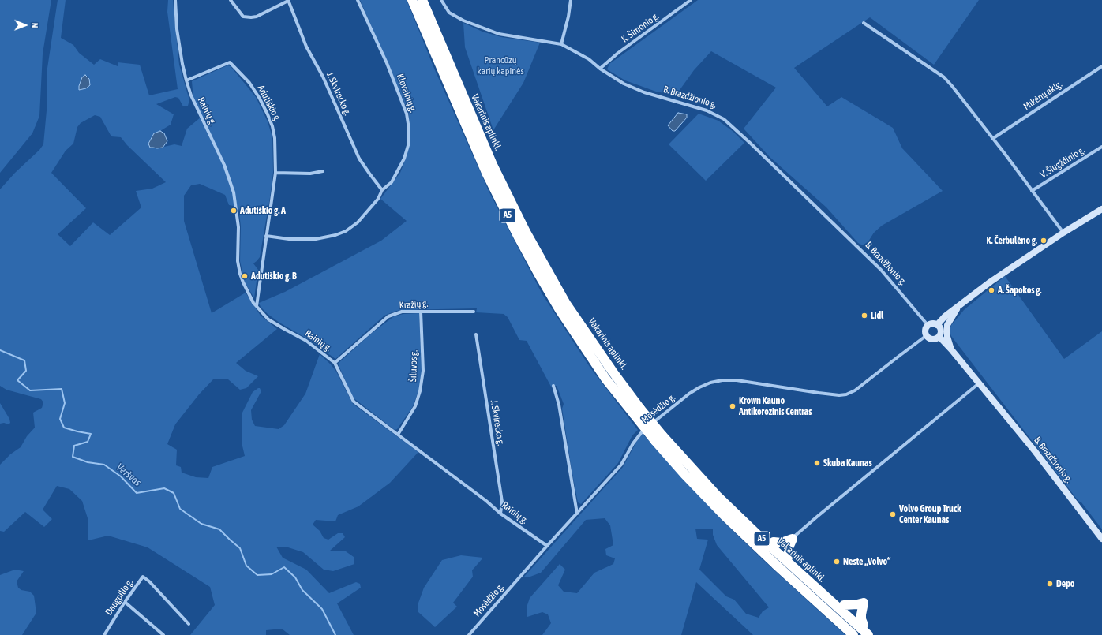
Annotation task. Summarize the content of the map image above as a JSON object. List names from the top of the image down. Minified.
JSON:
{"streets":{"highway":["Vakarinis aplinkl.","A5"],"street":["K. Šimonio g.","Klovainių g.","J. Skvirecko g.","Mikėnų aklg.","B. Brazdžionio g.","Adutiškio g.","Rainių g.","V. Šiugždinio g.","Kražių g.","Šiluvos g.","Mosėdžio g.","Daugpilio g."]},"crossings":[["K. Šimonio g.","B. Brazdžionio g."],["Klovainių g.","J. Skvirecko g."],["Klovainių g.","Adutiškio g."],["J. Skvirecko g.","Rainių g."],["B. Brazdžionio g.","Mosėdžio g."],["Adutiškio g.","Rainių g."],["Rainių g.","Kražių g."],["Rainių g.","Šiluvos g."],["Rainių g.","Mosėdžio g."],["Kražių g.","Šiluvos g."]],"water":["Veršvas"],"parks":["Prancūzų karių kapinės"],"places":["Adutiškio g. A","K. Čerbulėno g.","Adutiškio g. B","A. Šapokos g.","Lidl","Krown Kauno Antikorozinis Centras","Skuba Kaunas","Volvo Group Truck Center Kaunas","Neste „Volvo“","Depo"],"north":"right"}
